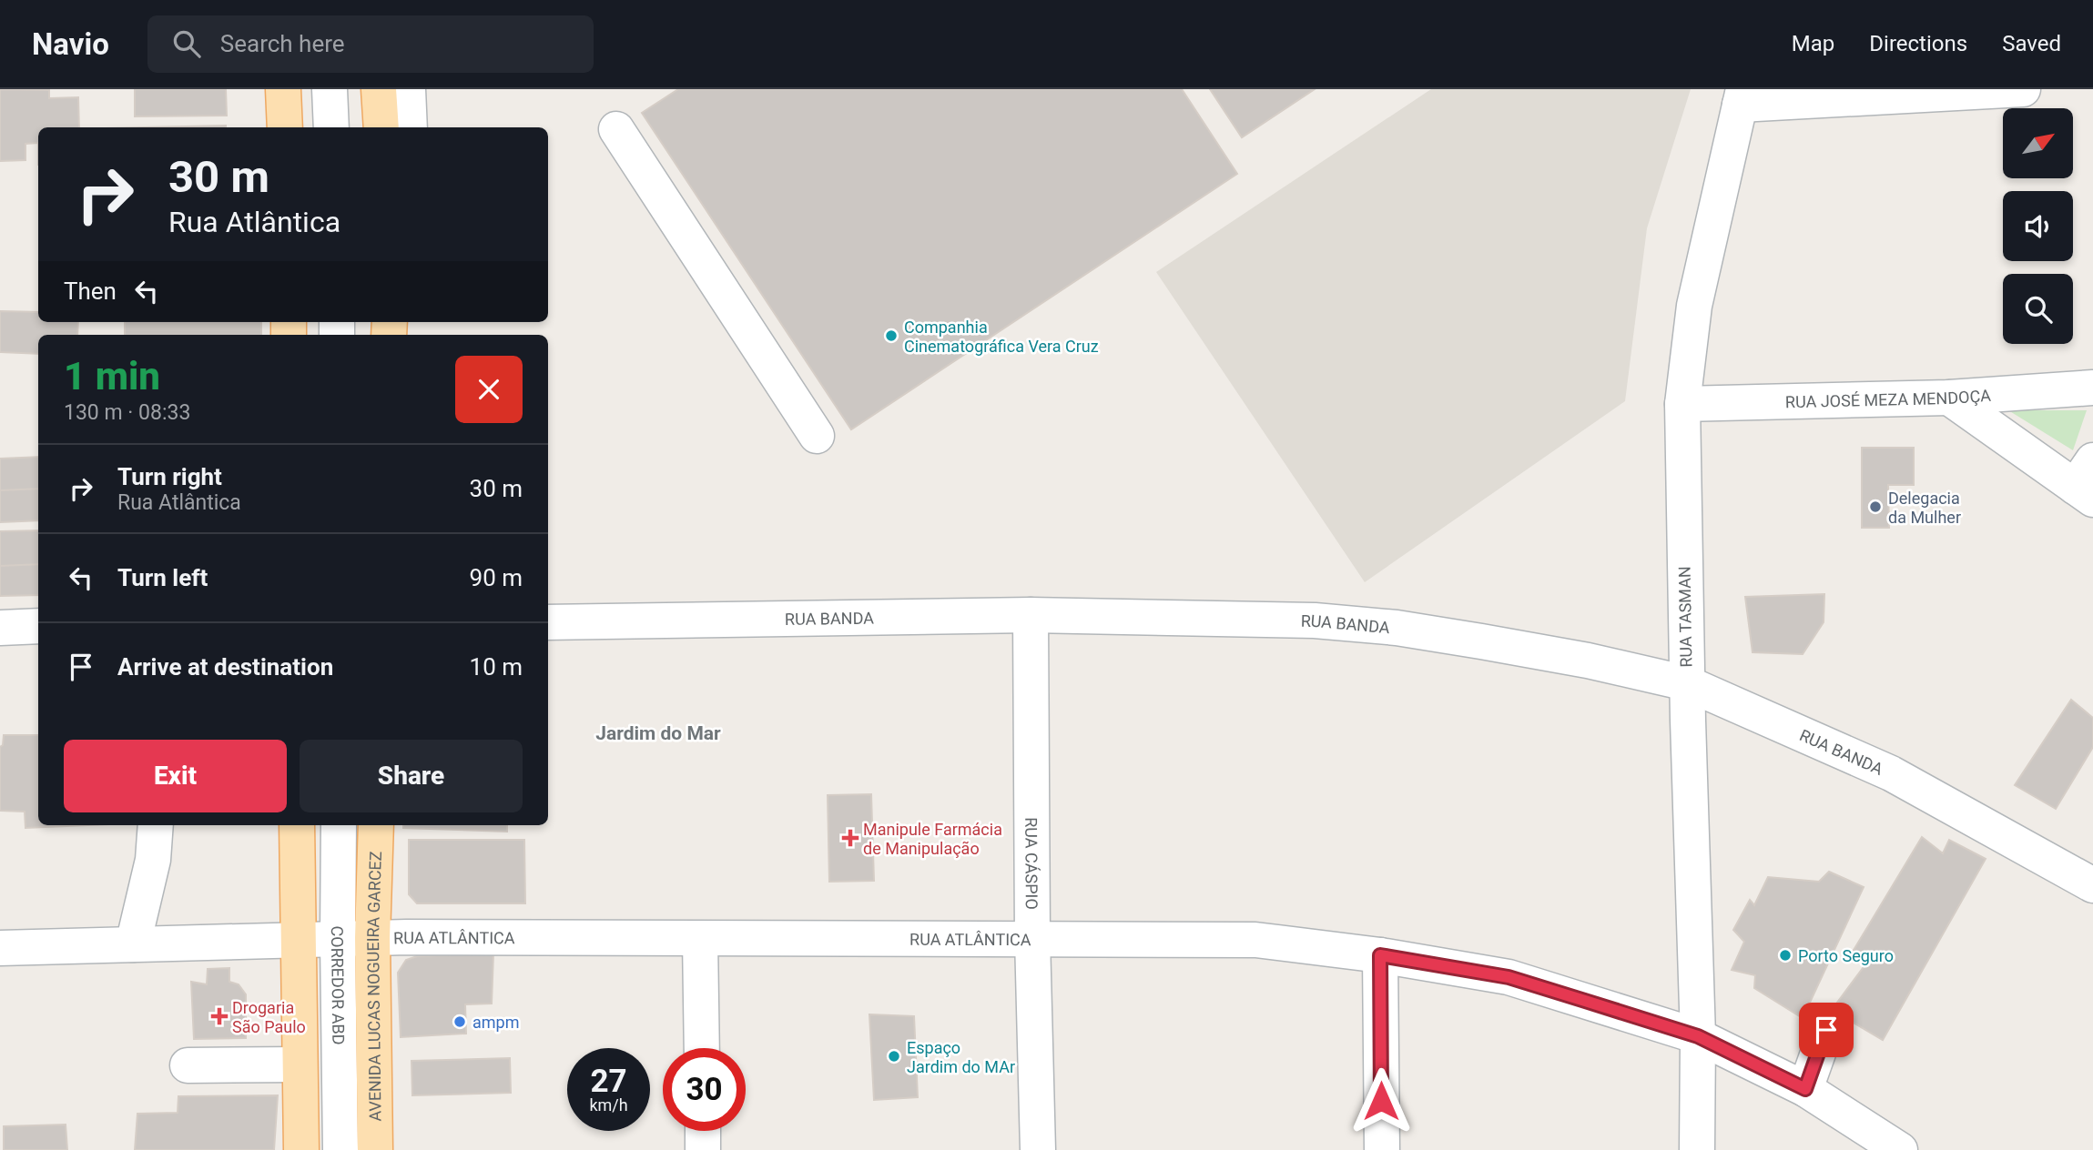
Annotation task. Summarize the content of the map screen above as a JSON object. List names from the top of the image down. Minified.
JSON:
{"streets":{"main road":["AVENIDA LUCAS NOGUEIRA GARCEZ"],"street":["RUA JOSÉ MEZA MENDOÇA","RUA TASMAN","RUA BANDA","RUA CÁSPIO","RUA ATLÂNTICA","CORREDOR ABD"]},"crossings":[["RUA JOSÉ MEZA MENDOÇA","RUA TASMAN"],["RUA TASMAN","RUA BANDA"],["RUA TASMAN","RUA ATLÂNTICA"],["RUA BANDA","RUA CÁSPIO"],["RUA CÁSPIO","RUA ATLÂNTICA"],["RUA ATLÂNTICA","AVENIDA LUCAS NOGUEIRA GARCEZ"],["RUA ATLÂNTICA","CORREDOR ABD"]],"districts":["Jardim do Mar"],"places":{"other":["Companhia Cinematográfica Vera Cruz","Delegacia da Mulher","Porto Seguro","ampm","Espaço Jardim do MAr"],"health":["Manipule Farmácia de Manipulação","Drogaria São Paulo"]},"north":"top right","page":{"header":"Navio","search":"Search here","nav":["Map","Directions","Saved"],"turn":["30 m","Rua Atlântica"],"then":"Then","heading":["1 min","130 m · 08:33"],"list":[{"name":"Turn right","note":"Rua Atlântica","value":"30 m"},{"name":"Turn left","value":"90 m"},{"name":"Arrive at destination","value":"10 m"}],"buttons":["Exit","Share"],"speed":"27 km/h","limit":"30"}}
